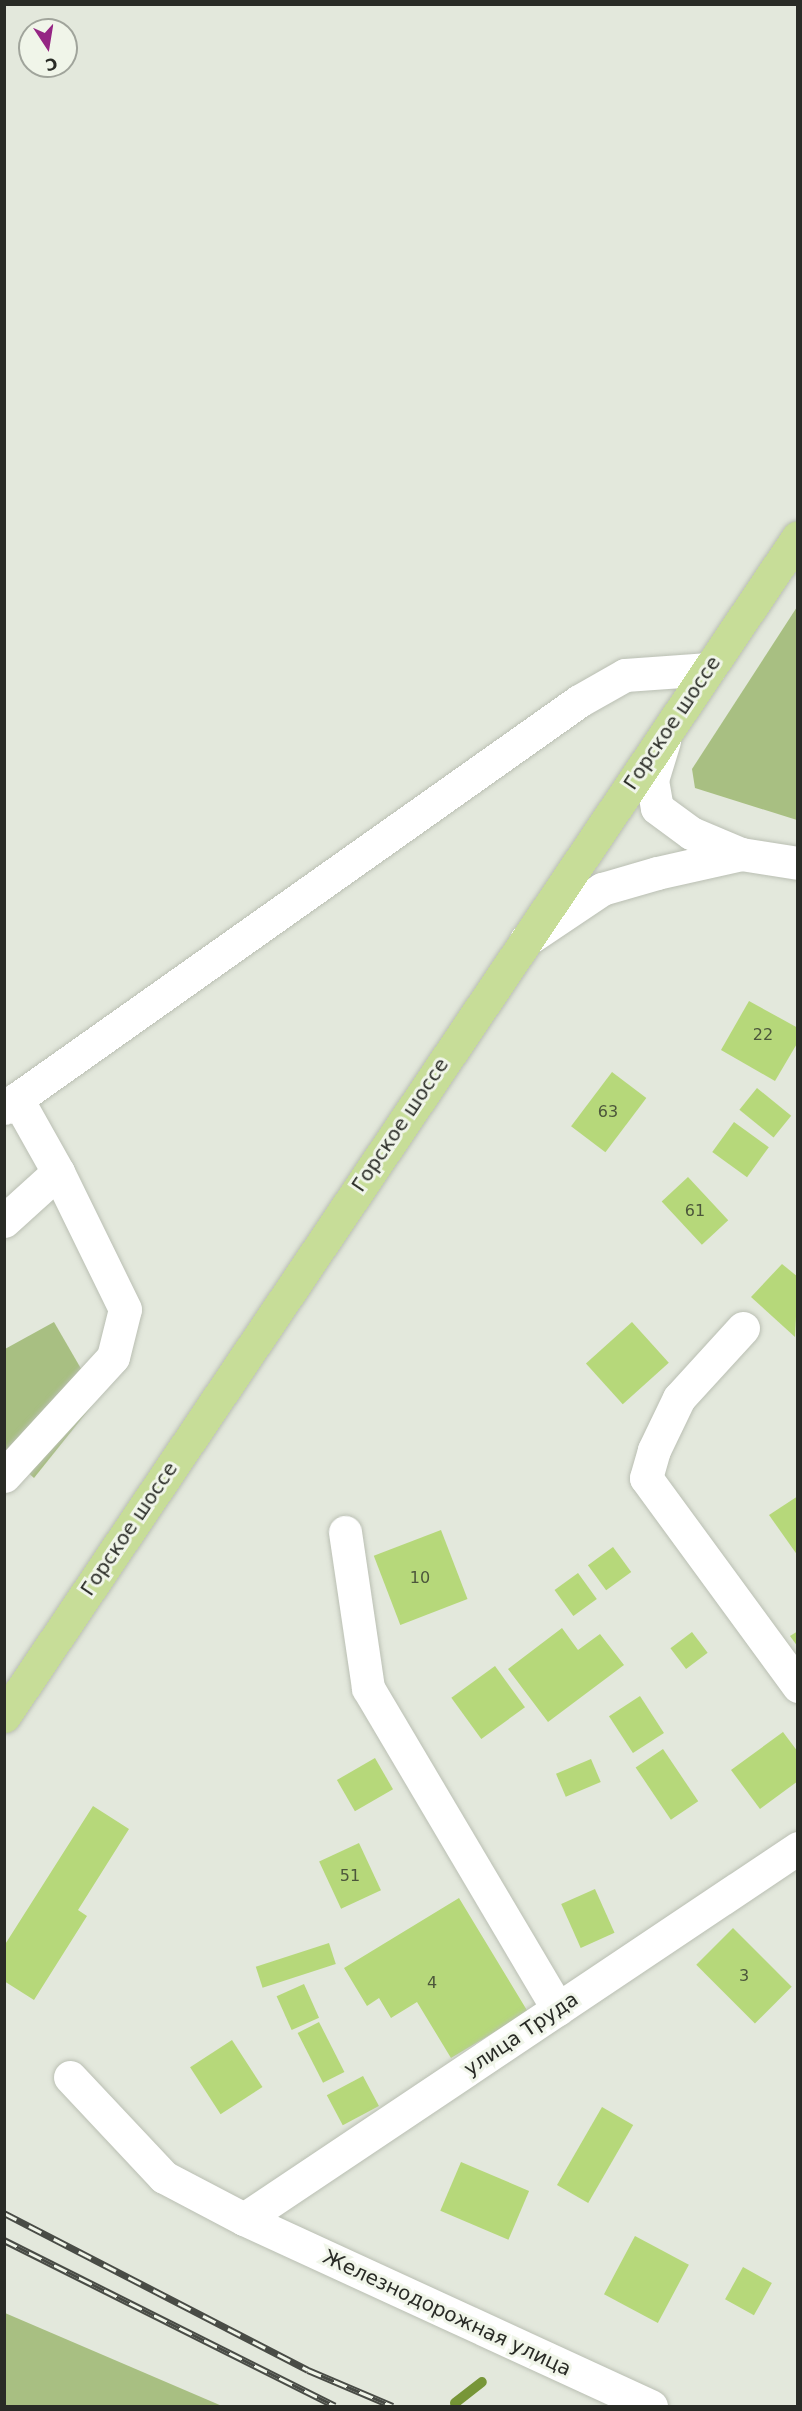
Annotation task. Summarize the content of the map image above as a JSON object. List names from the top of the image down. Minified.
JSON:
{"streets":{"main road":["Горское шоссе"],"street":["улица Труда","Железнодорожная улица"]},"crossings":[["улица Труда","Железнодорожная улица"]],"house_numbers":["22","63","61","10","51","3","4"],"north":"bottom"}
